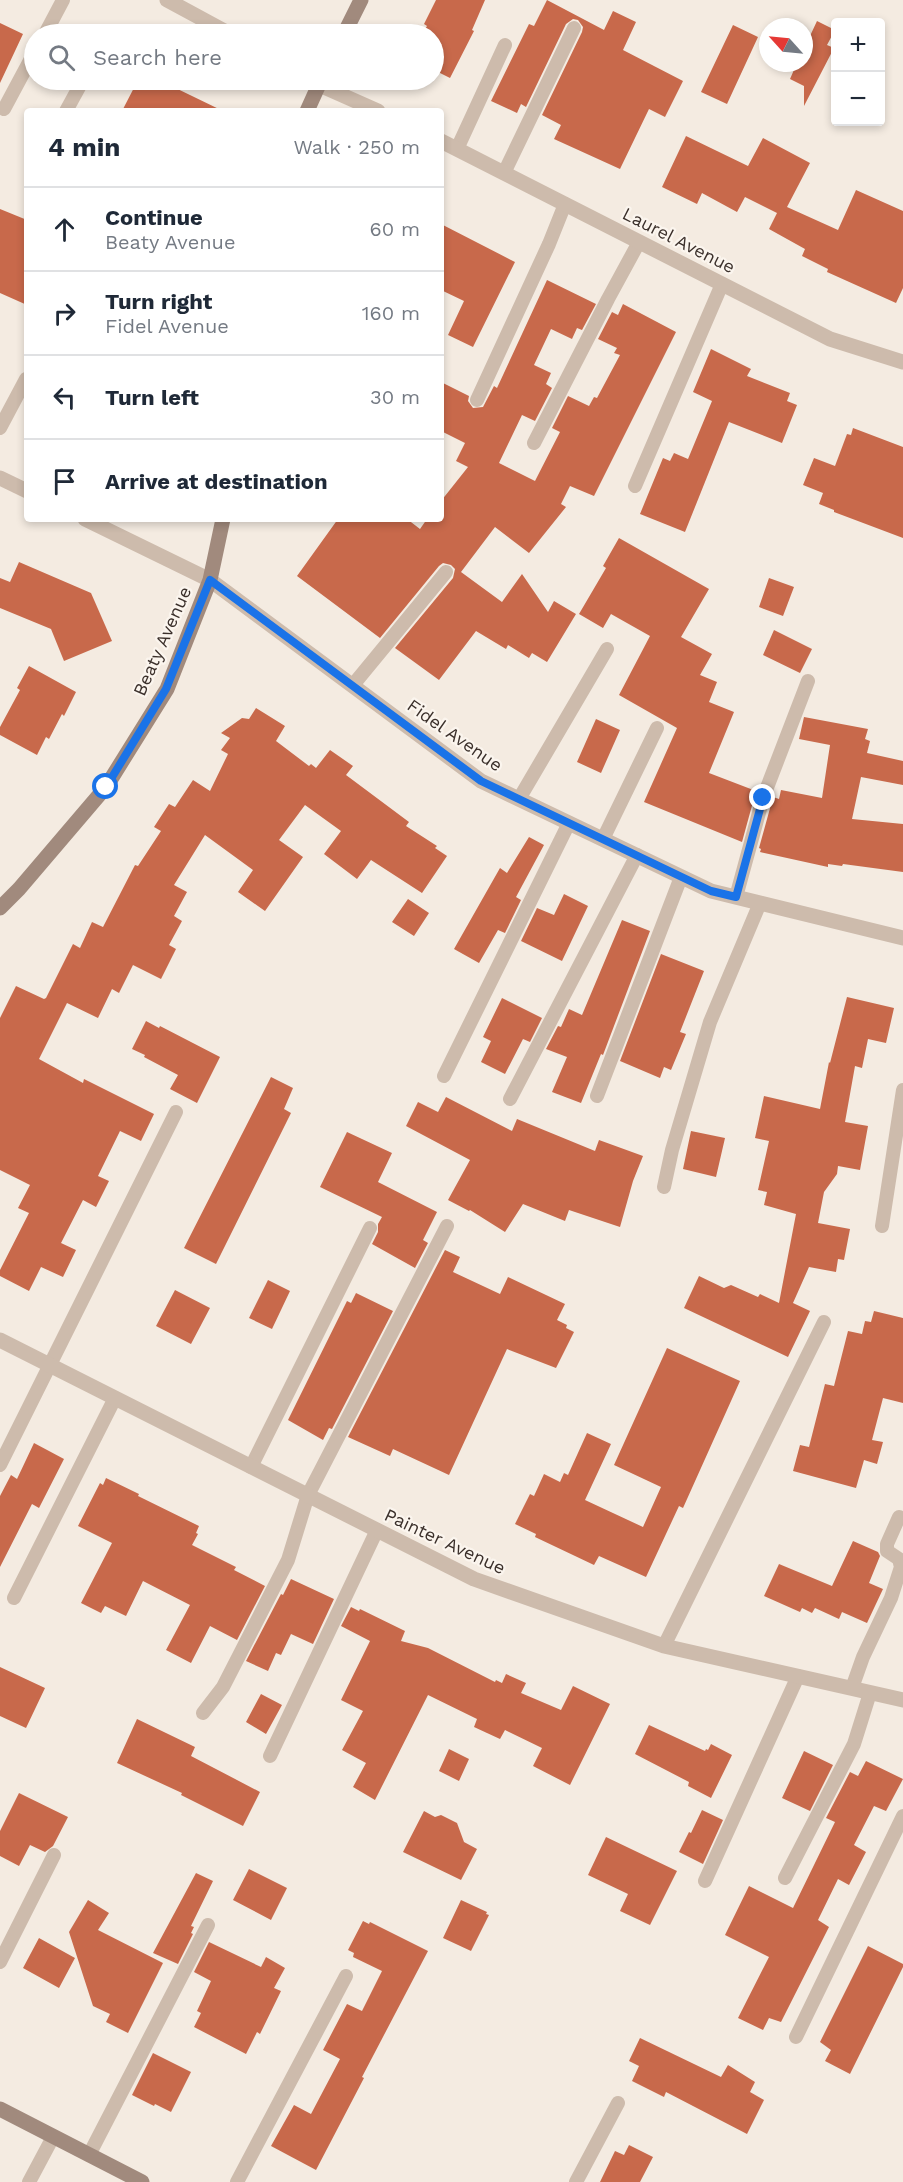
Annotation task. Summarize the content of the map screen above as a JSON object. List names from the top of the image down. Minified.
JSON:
{"streets":{"street":["Laurel Avenue","Beaty Avenue","Fidel Avenue","Painter Avenue"]},"crossings":[["Beaty Avenue","Fidel Avenue"]],"north":"top left","page":{"map_buttons":["+","−"],"search":"Search here","heading":["4 min","Walk · 250 m"],"list":[["Continue","Beaty Avenue","60 m"],["Turn right","Fidel Avenue","160 m"],["Turn left","30 m"],"Arrive at destination"]}}
